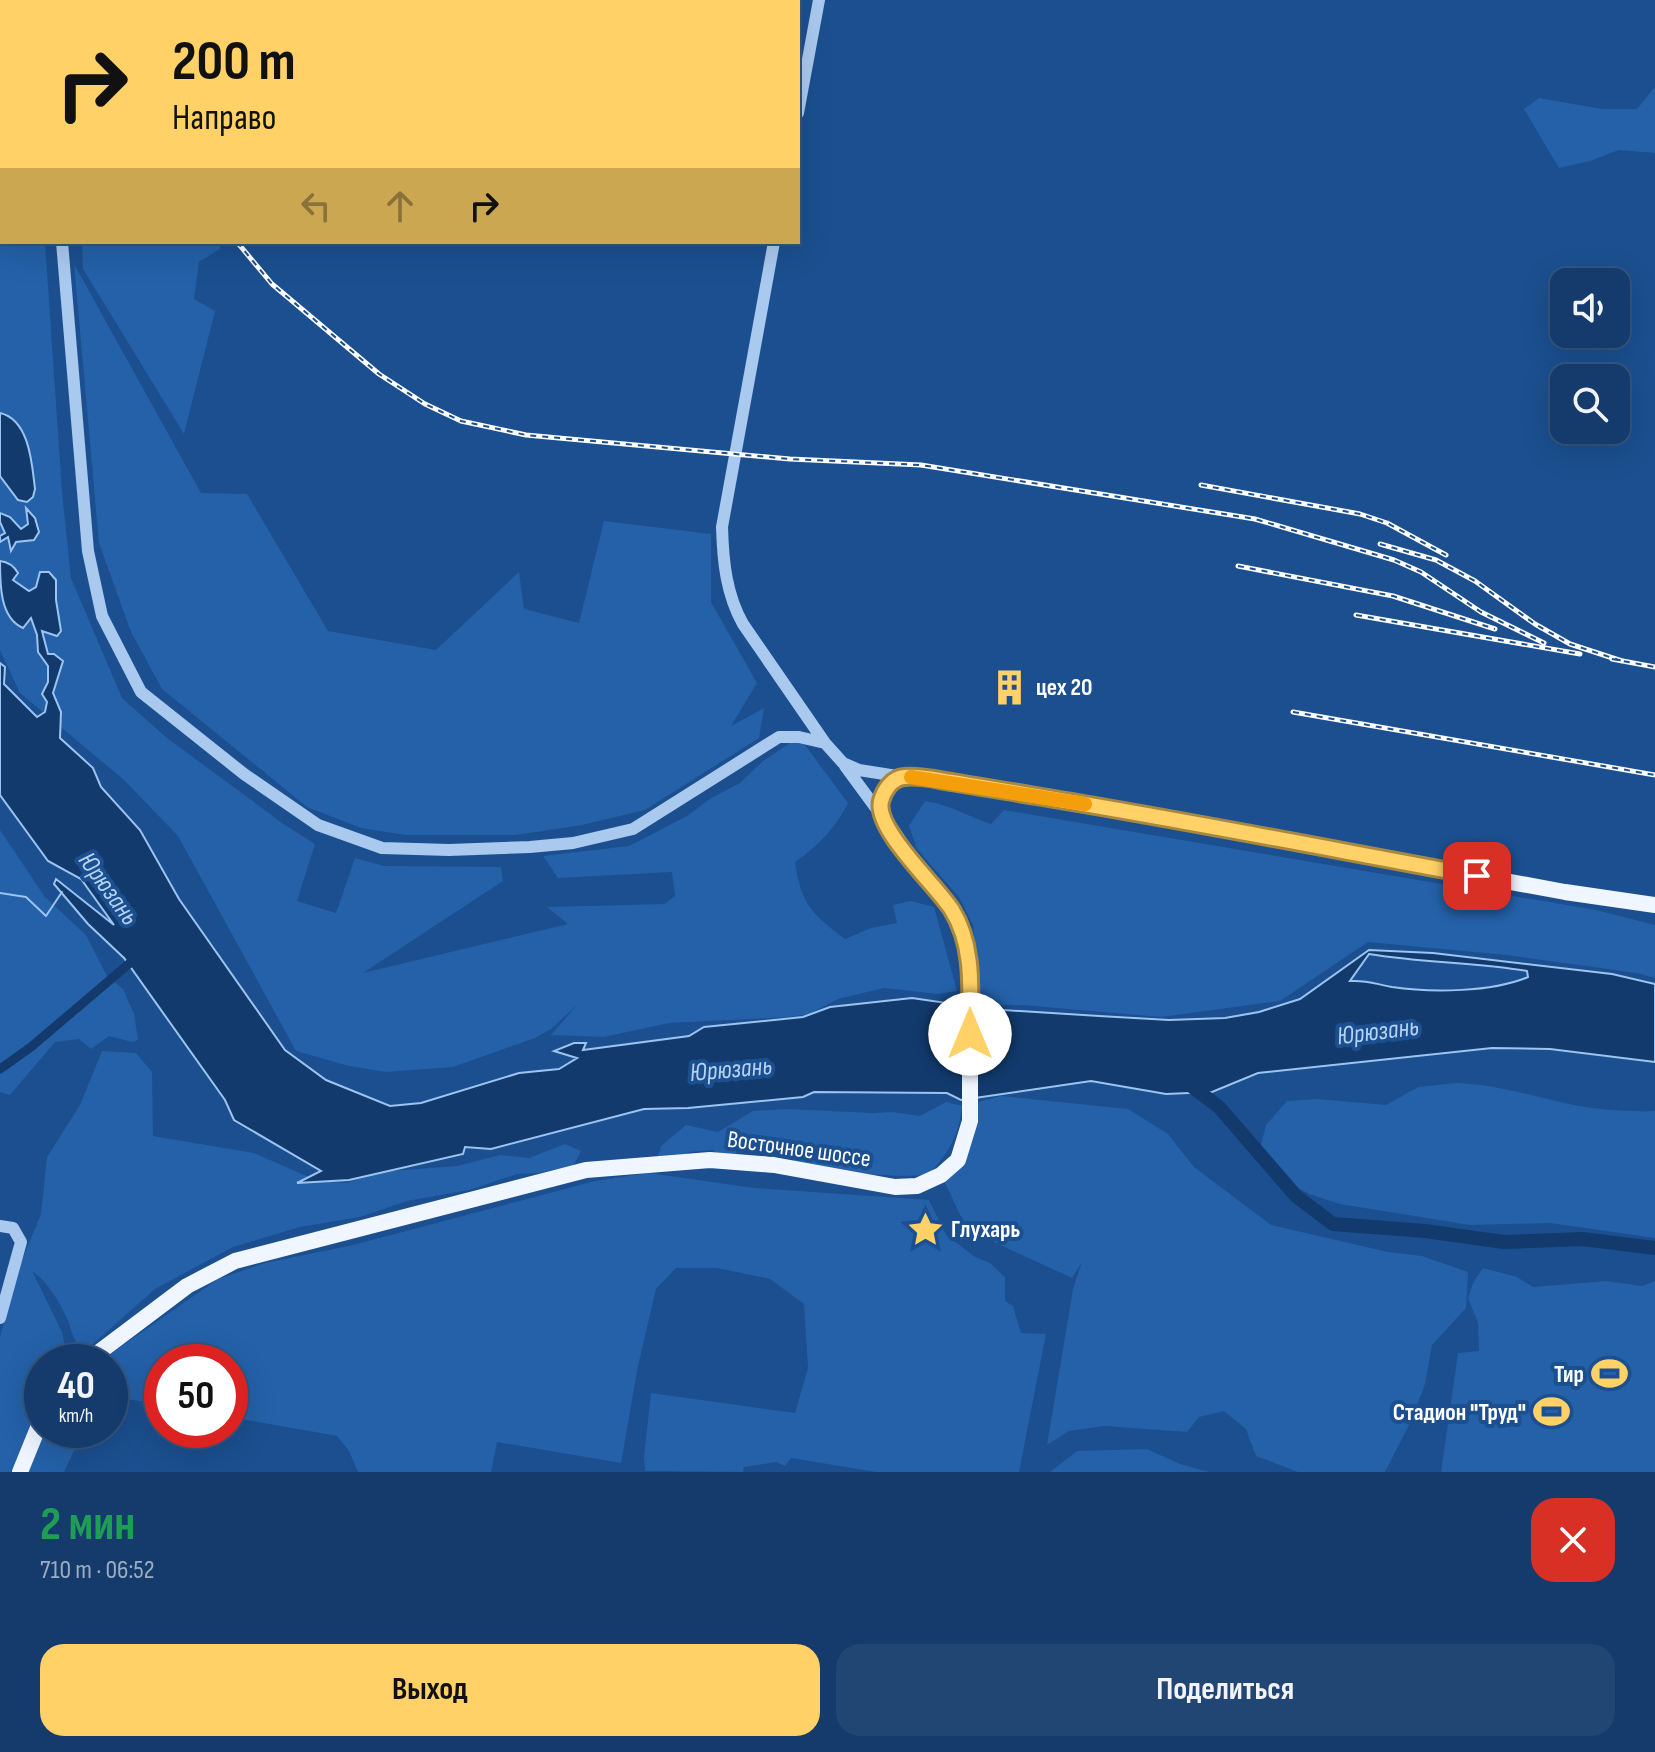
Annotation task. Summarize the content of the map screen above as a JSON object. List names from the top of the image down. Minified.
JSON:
{"streets":{"main road":["Восточное шоссе"]},"water":["Юрюзань"],"places":{"building":["цех 20"],"place":["Глухарь"],"sports":["Тир","Стадион \"Труд\""]},"page":{"turn":["200 m","Направо"],"speed":"40 km/h","limit":"50","heading":["2 мин","710 m · 06:52"],"buttons":["Выход","Поделиться"]}}
